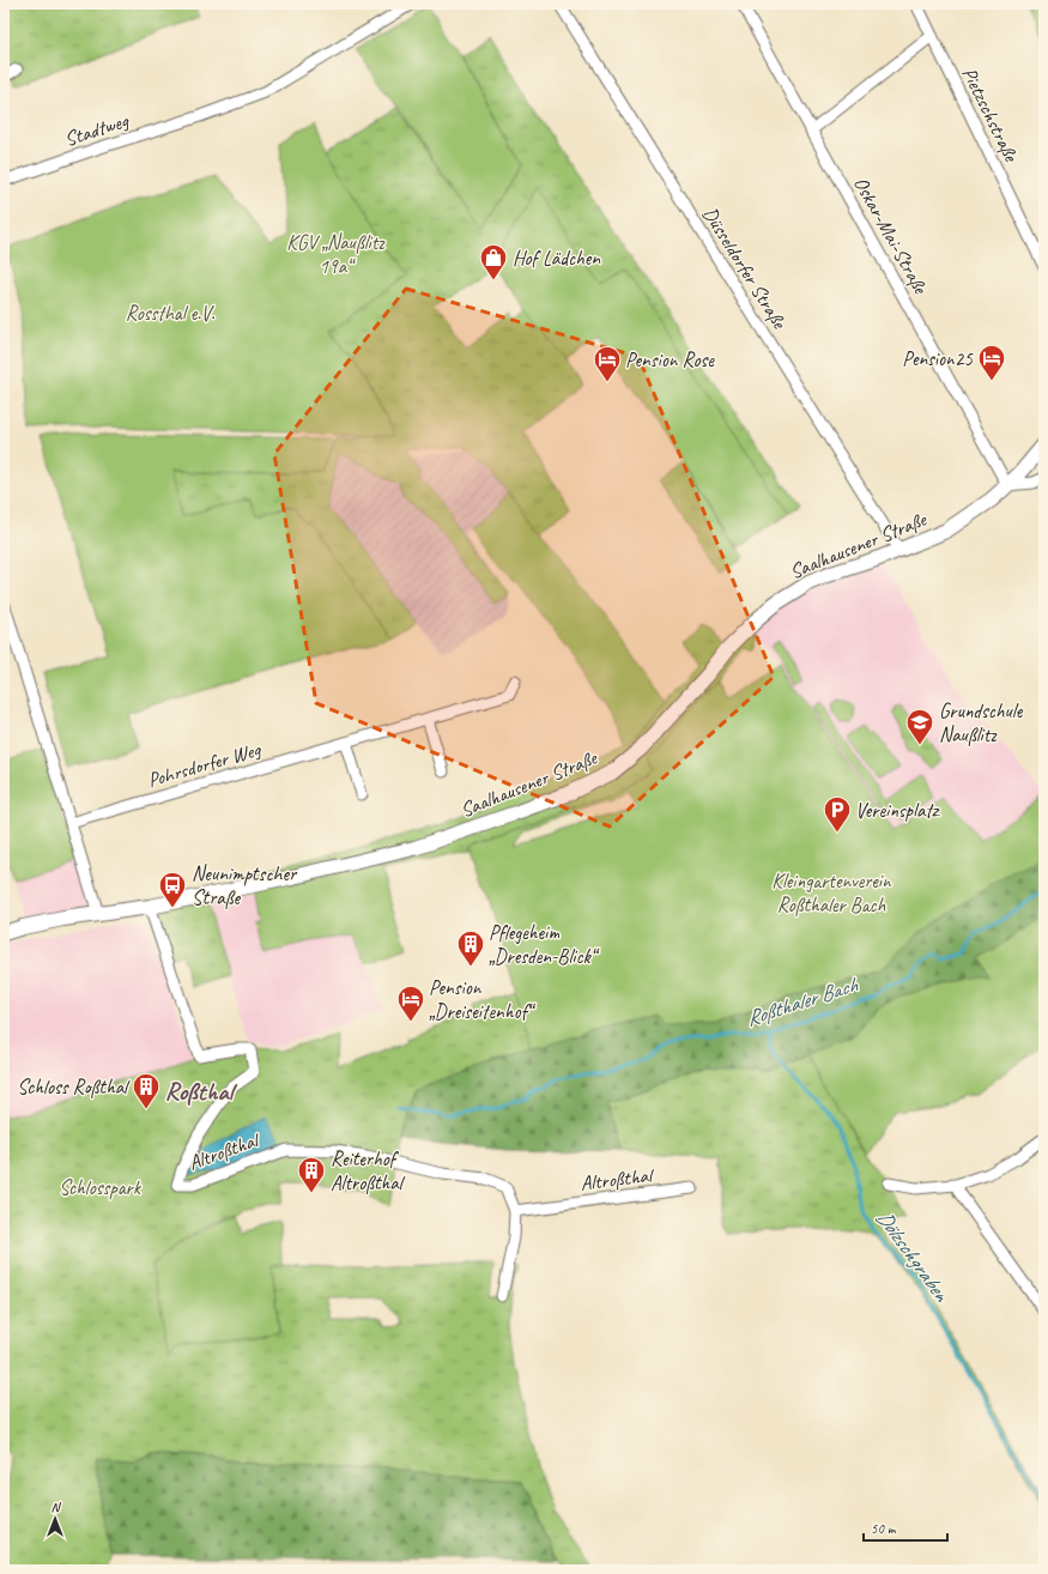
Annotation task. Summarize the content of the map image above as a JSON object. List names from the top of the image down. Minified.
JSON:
{"streets":{"street":["Pietzschstraße","Stadtweg","Oskar-Mai-Straße","Düsseldorfer Straße","Saalhausener Straße","Pohrsdorfer Weg","Altroßthal"]},"crossings":[["Oskar-Mai-Straße","Saalhausener Straße"],["Düsseldorfer Straße","Saalhausener Straße"],["Saalhausener Straße","Altroßthal"]],"districts":["Roßthal"],"water":["Roßthaler Bach","Dölzschgraben"],"parks":["KGV „Naußlitz 19a“","Rossthal e.V.","Kleingartenverein Roßthaler Bach","Schlosspark"],"places":{"shop":["Hof Lädchen"],"hotel":["Pension25","Pension Rose","Pension „Dreiseitenhof“"],"school or university":["Grundschule Naußlitz"],"parking":["Vereinsplatz"],"bus stop":["Neunimptscher Straße"],"building":["Pflegeheim „Dresden-Blick“","Schloss Roßthal","Reiterhof Altroßthal"]},"scale_bar":"50 m","north":"top"}
